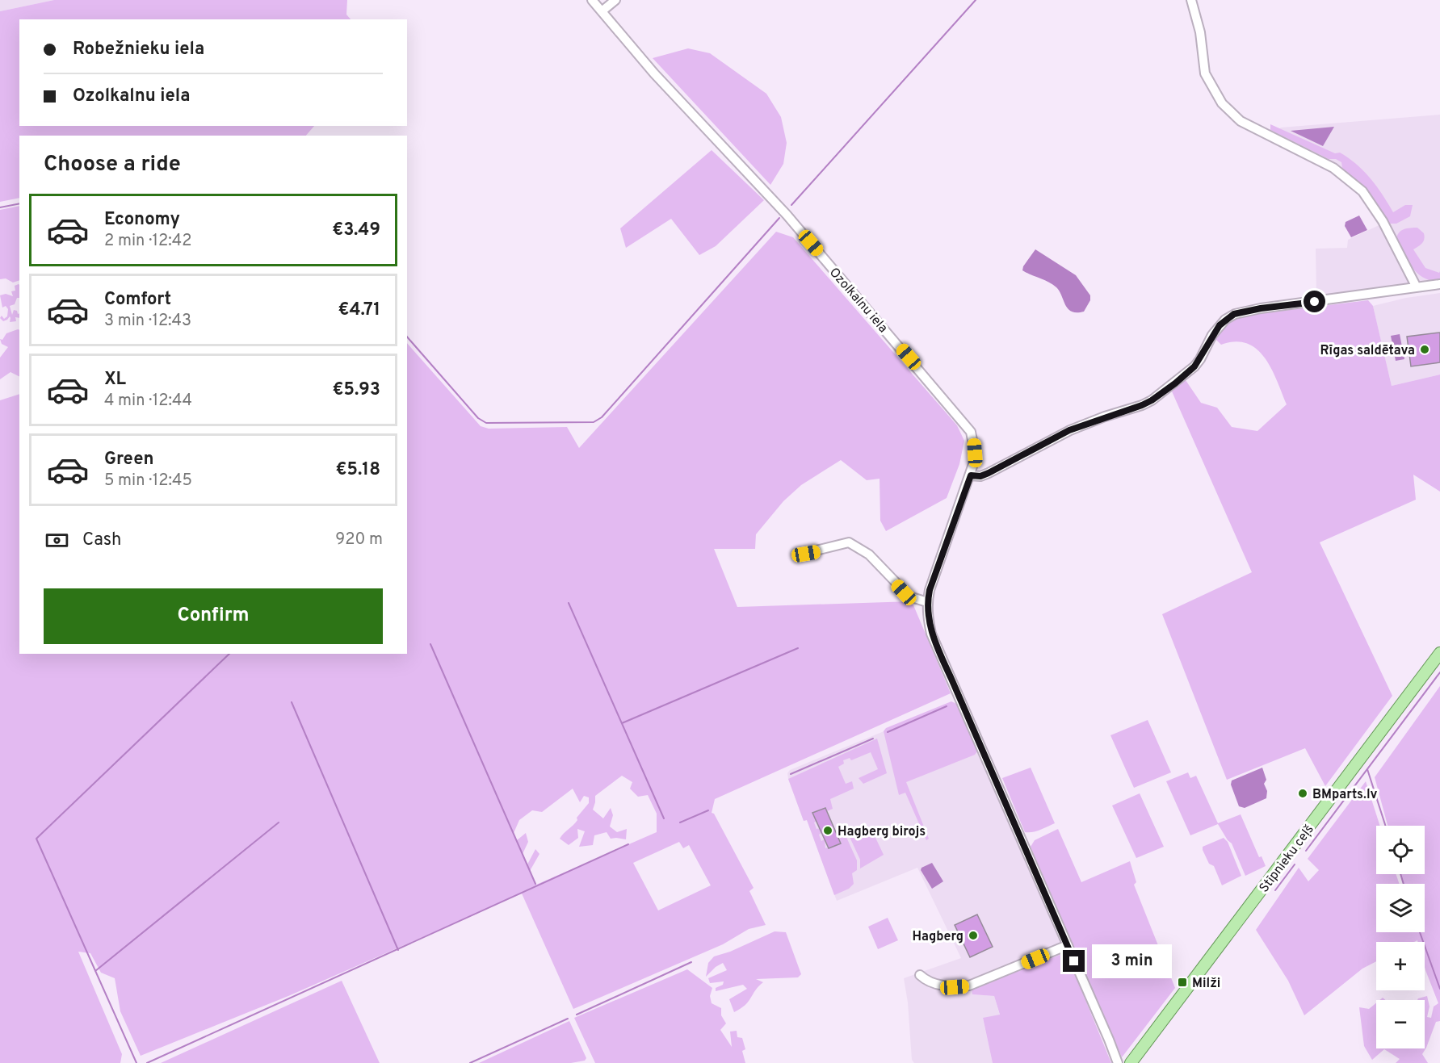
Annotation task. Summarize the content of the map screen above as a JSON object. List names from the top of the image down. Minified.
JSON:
{"streets":{"main road":["Stīpnieku ceļš"],"street":["Ozolkalnu iela"]},"places":{"other":["Rīgas saldētava","BMparts.lv","Hagberg birojs","Hagberg"],"transit":["Milži"]},"page":{"banner":["Robežnieku iela","Ozolkalnu iela"],"heading":"Choose a ride","list":[{"name":"Economy","note":"2 min · 12:42","value":"€3.49"},{"name":"Comfort","note":"3 min · 12:43","value":"€4.71"},{"name":"XL","note":"4 min · 12:44","value":"€5.93"},{"name":"Green","note":"5 min · 12:45","value":"€5.18"}],"pay":["Cash","920 m"],"buttons":"Confirm","map_buttons":["+","−"],"bubble":"3 min"}}
